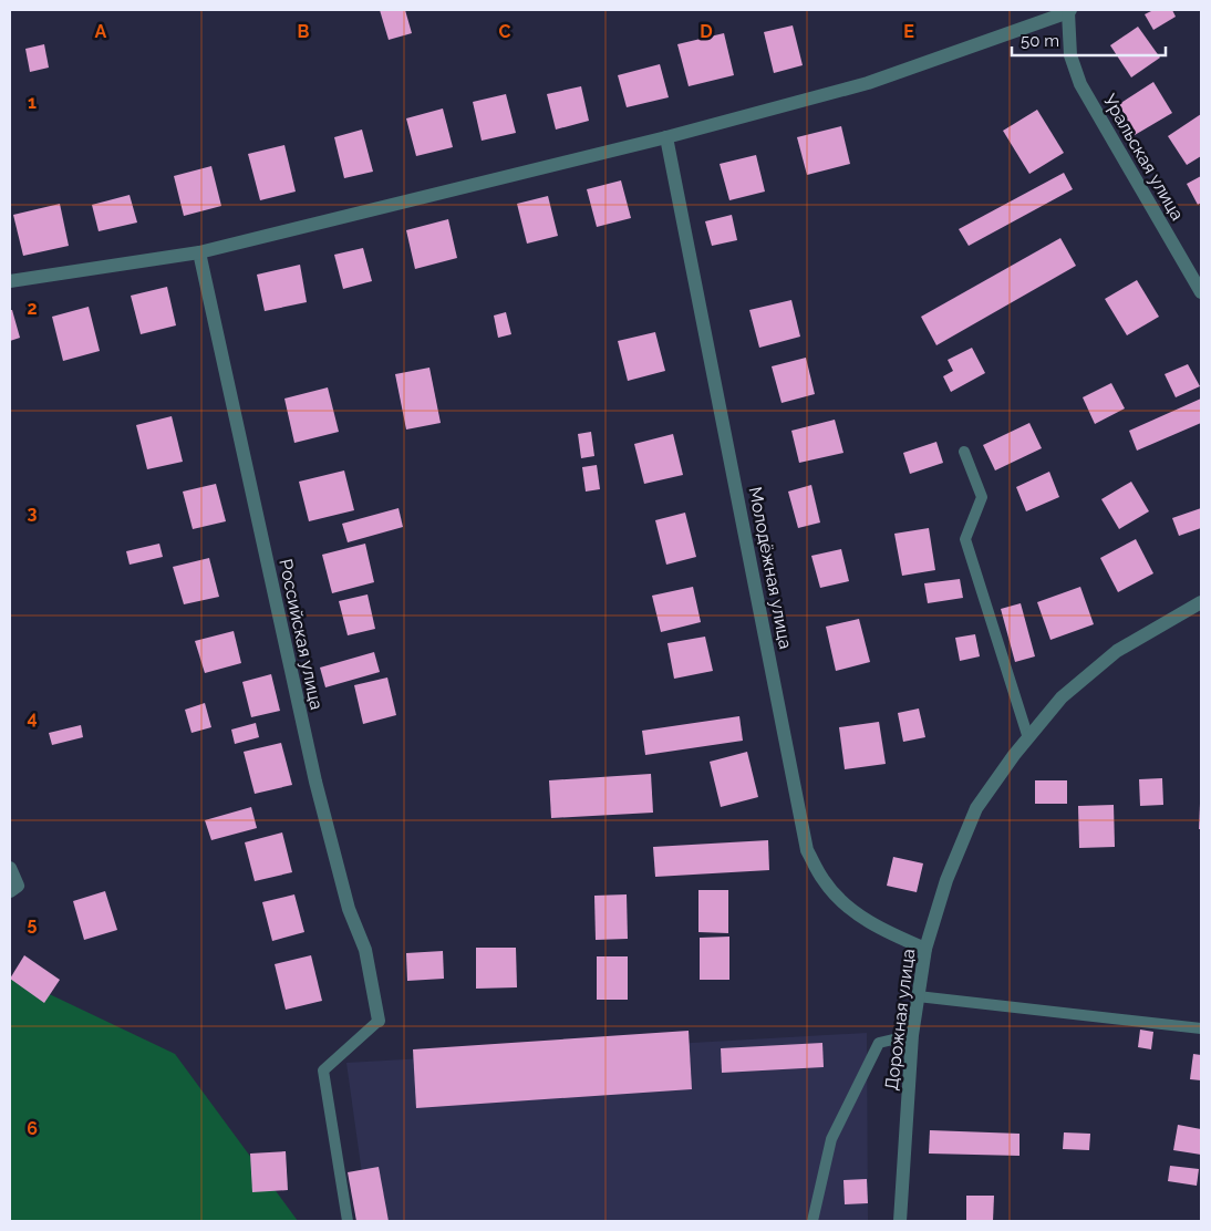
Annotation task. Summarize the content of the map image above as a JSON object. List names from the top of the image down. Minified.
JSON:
{"streets":{"street":["Уральская улица","Молодёжная улица","Российская улица","Дорожная улица"]},"crossings":[["Молодёжная улица","Дорожная улица"]],"scale_bar":"50 m","grid":{"columns":["A","B","C","D","E"],"rows":["1","2","3","4","5","6"]}}
